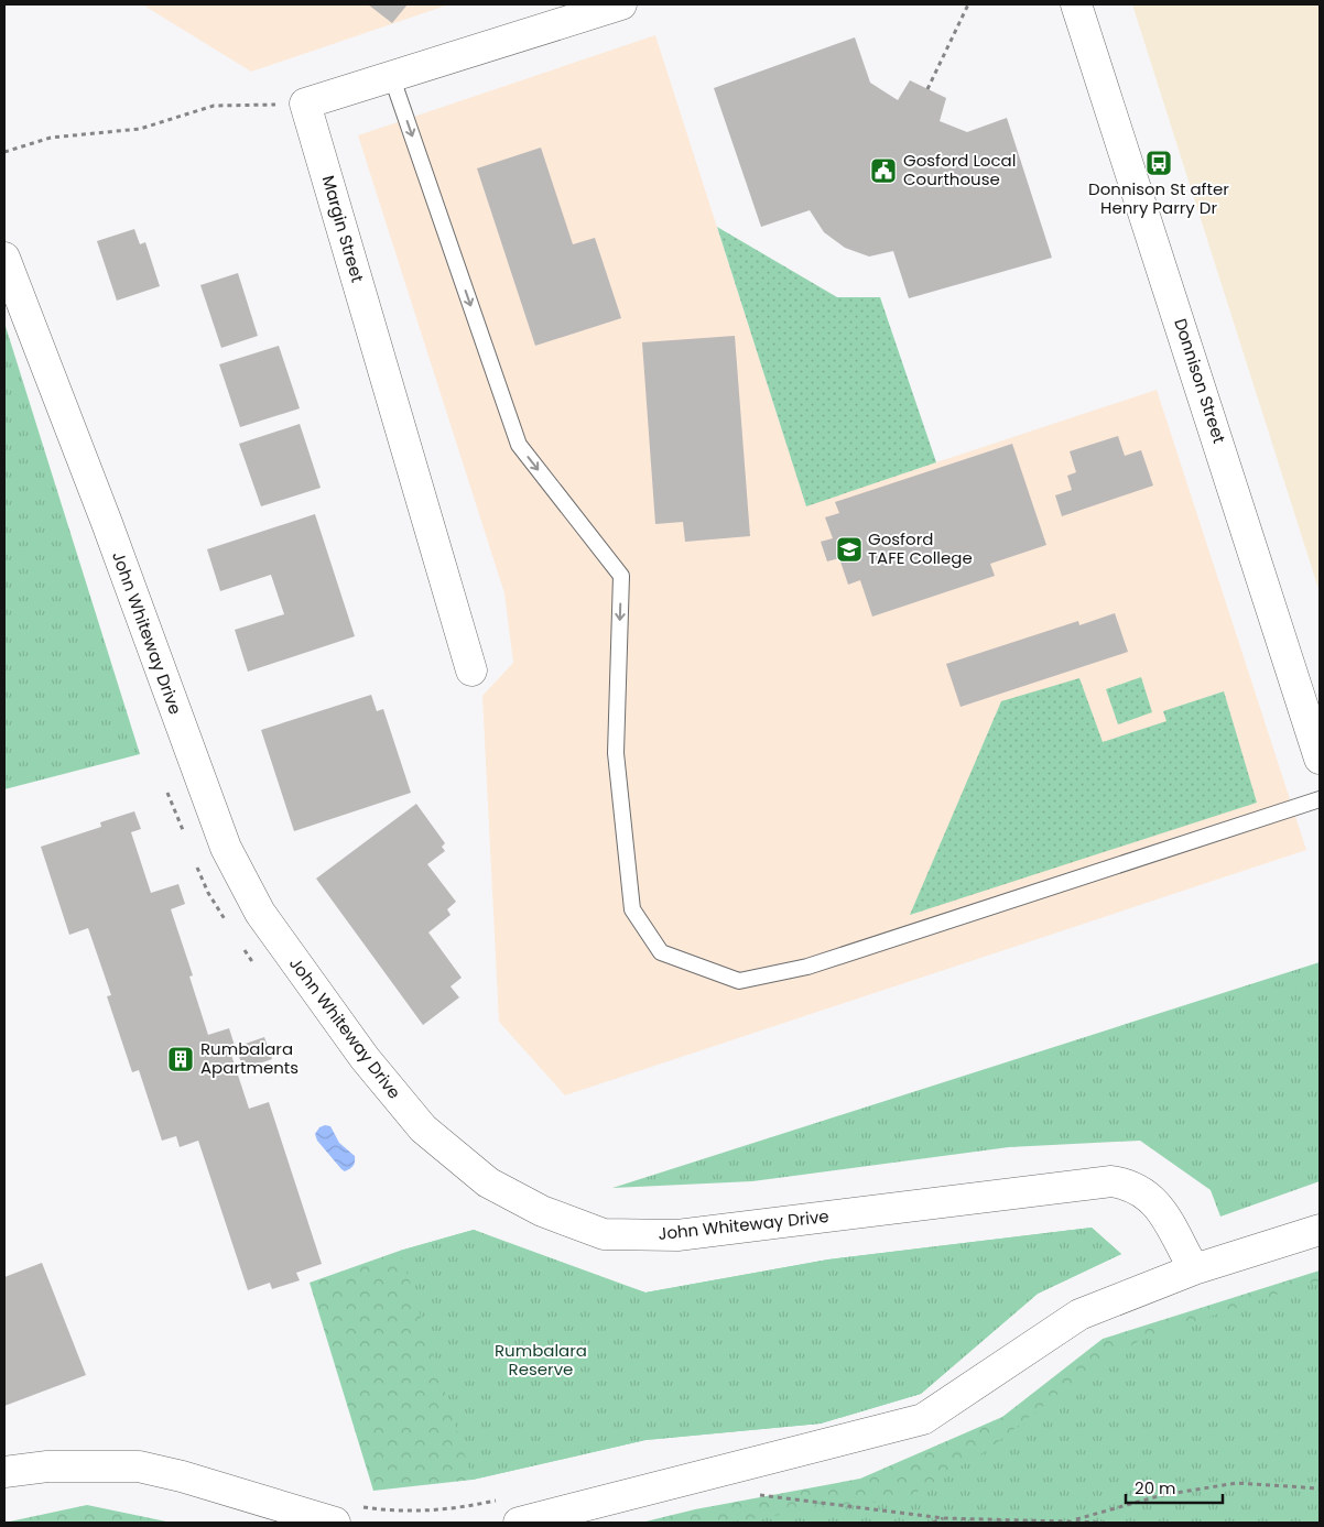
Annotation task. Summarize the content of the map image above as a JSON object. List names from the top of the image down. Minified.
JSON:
{"streets":{"street":["Margin Street","Donnison Street","John Whiteway Drive"]},"parks":["Rumbalara Reserve"],"places":{"bus stop":["Donnison St after Henry Parry Dr"],"public building":["Gosford Local Courthouse"],"school or university":["Gosford TAFE College"],"building":["Rumbalara Apartments"]},"scale_bar":"20 m"}
